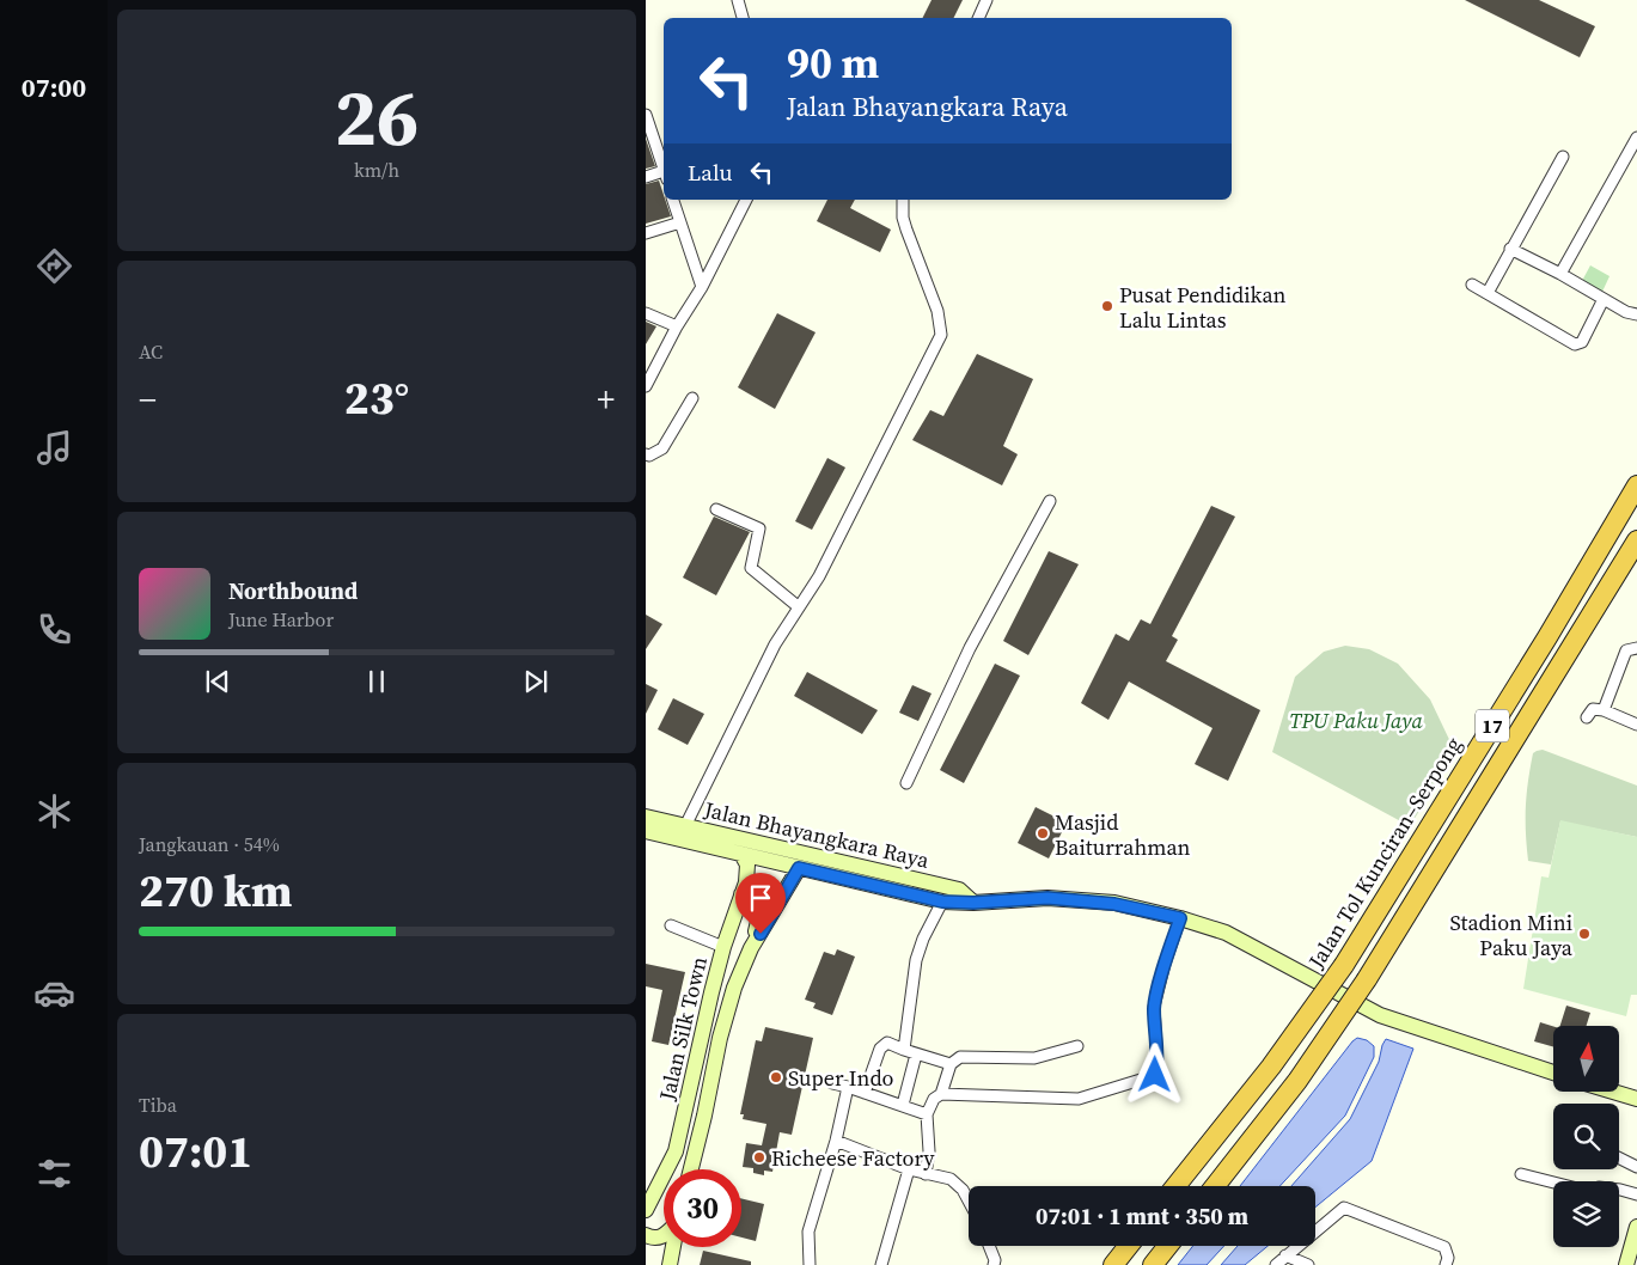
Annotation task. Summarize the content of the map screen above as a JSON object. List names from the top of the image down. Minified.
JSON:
{"streets":{"highway":["17","Jalan Tol Kunciran–Serpong"],"main road":["Jalan Bhayangkara Raya","Jalan Silk Town"]},"crossings":[["Jalan Bhayangkara Raya","Jalan Silk Town"]],"parks":["TPU Paku Jaya"],"places":["Pusat Pendidikan Lalu Lintas","Masjid Baiturrahman","Stadion Mini Paku Jaya","Super Indo","Richeese Factory"],"north":"top","page":{"tabs":"07:00","tile":[["26","km/h"],"AC",["Jangkauan · 54%","270 km"],["Tiba","07:01"]],"turn":["90 m","Jalan Bhayangkara Raya"],"then":"Lalu","heat":["−","23°","+"],"song":["Northbound","June Harbor"],"limit":"30","trip":"07:01 · 1 mnt · 350 m"}}
